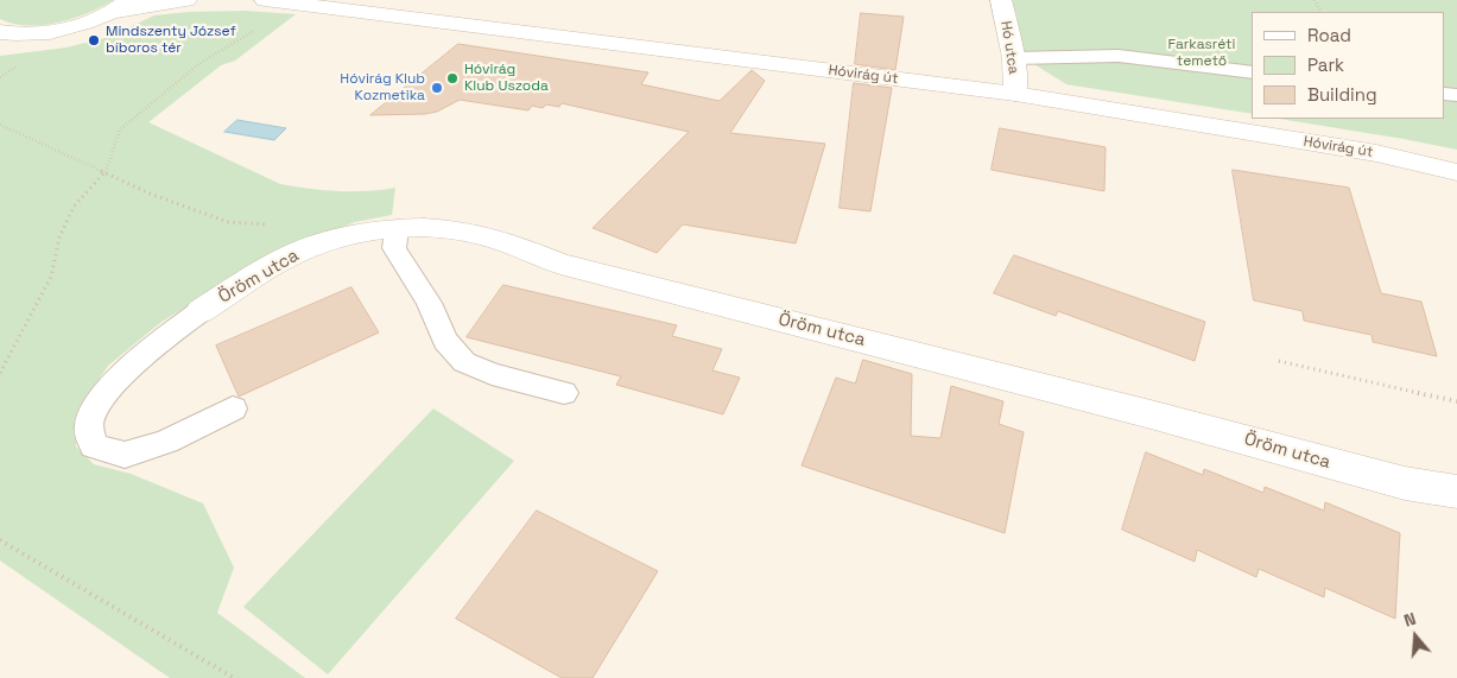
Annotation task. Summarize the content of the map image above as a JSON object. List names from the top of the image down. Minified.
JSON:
{"streets":{"street":["Hó utca","Hóvirág út","Öröm utca"]},"crossings":[["Hó utca","Hóvirág út"]],"parks":["Farkasréti temető"],"places":["Mindszenty József bíboros tér","Hóvirág Klub Uszoda","Hóvirág Klub Kozmetika"],"legend":["Road","Park","Building"],"north":"top"}
